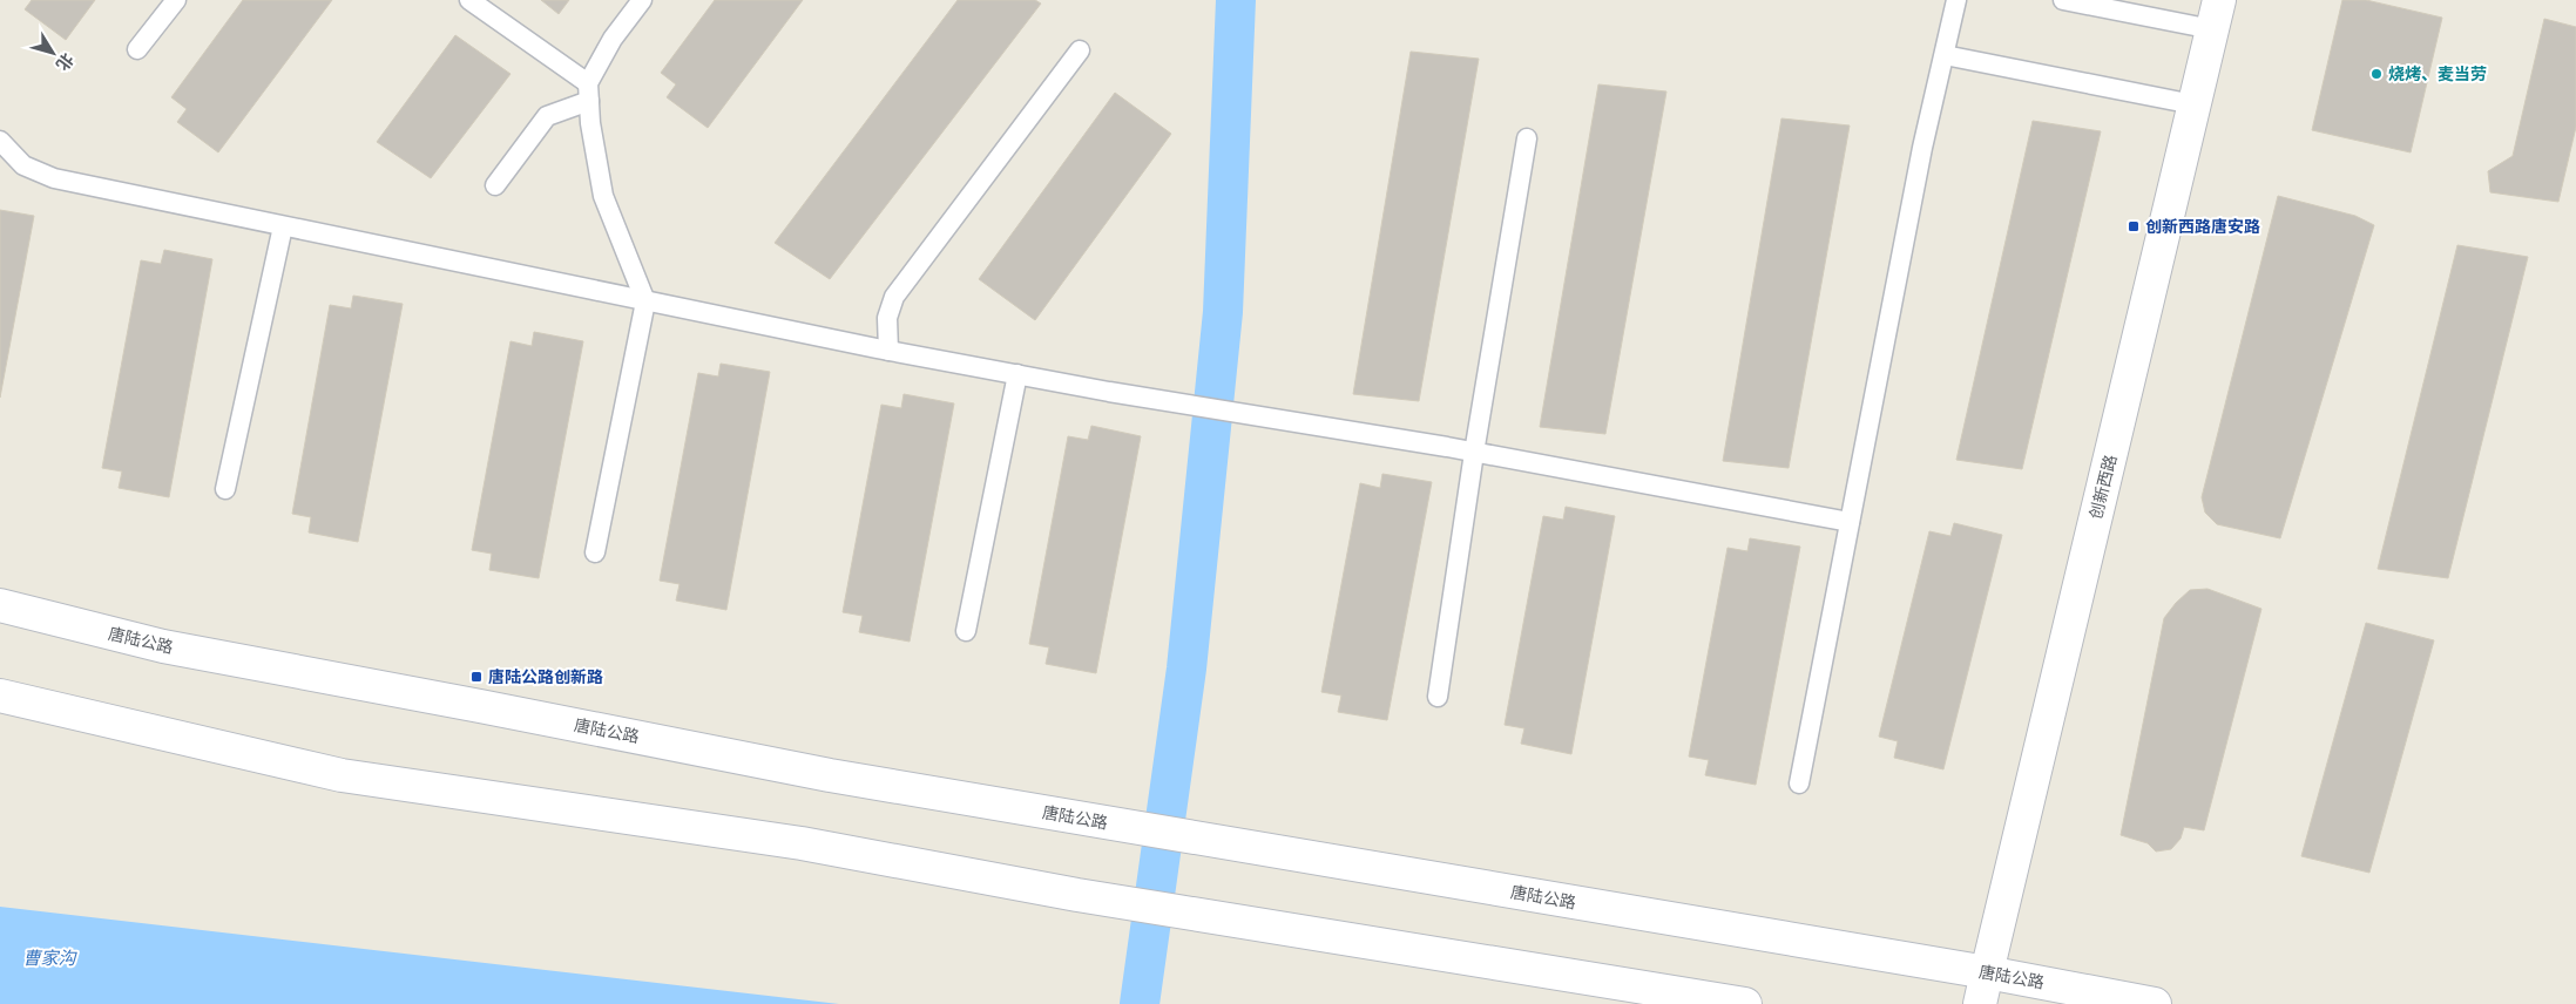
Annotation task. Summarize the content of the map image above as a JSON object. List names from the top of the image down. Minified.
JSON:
{"streets":{"main road":["创新西路","唐陆公路"]},"crossings":[["创新西路","唐陆公路"]],"water":["曹家沟"],"places":{"other":["烧烤、麦当劳"],"transit":["创新西路唐安路","唐陆公路创新路"]},"north":"bottom right"}
